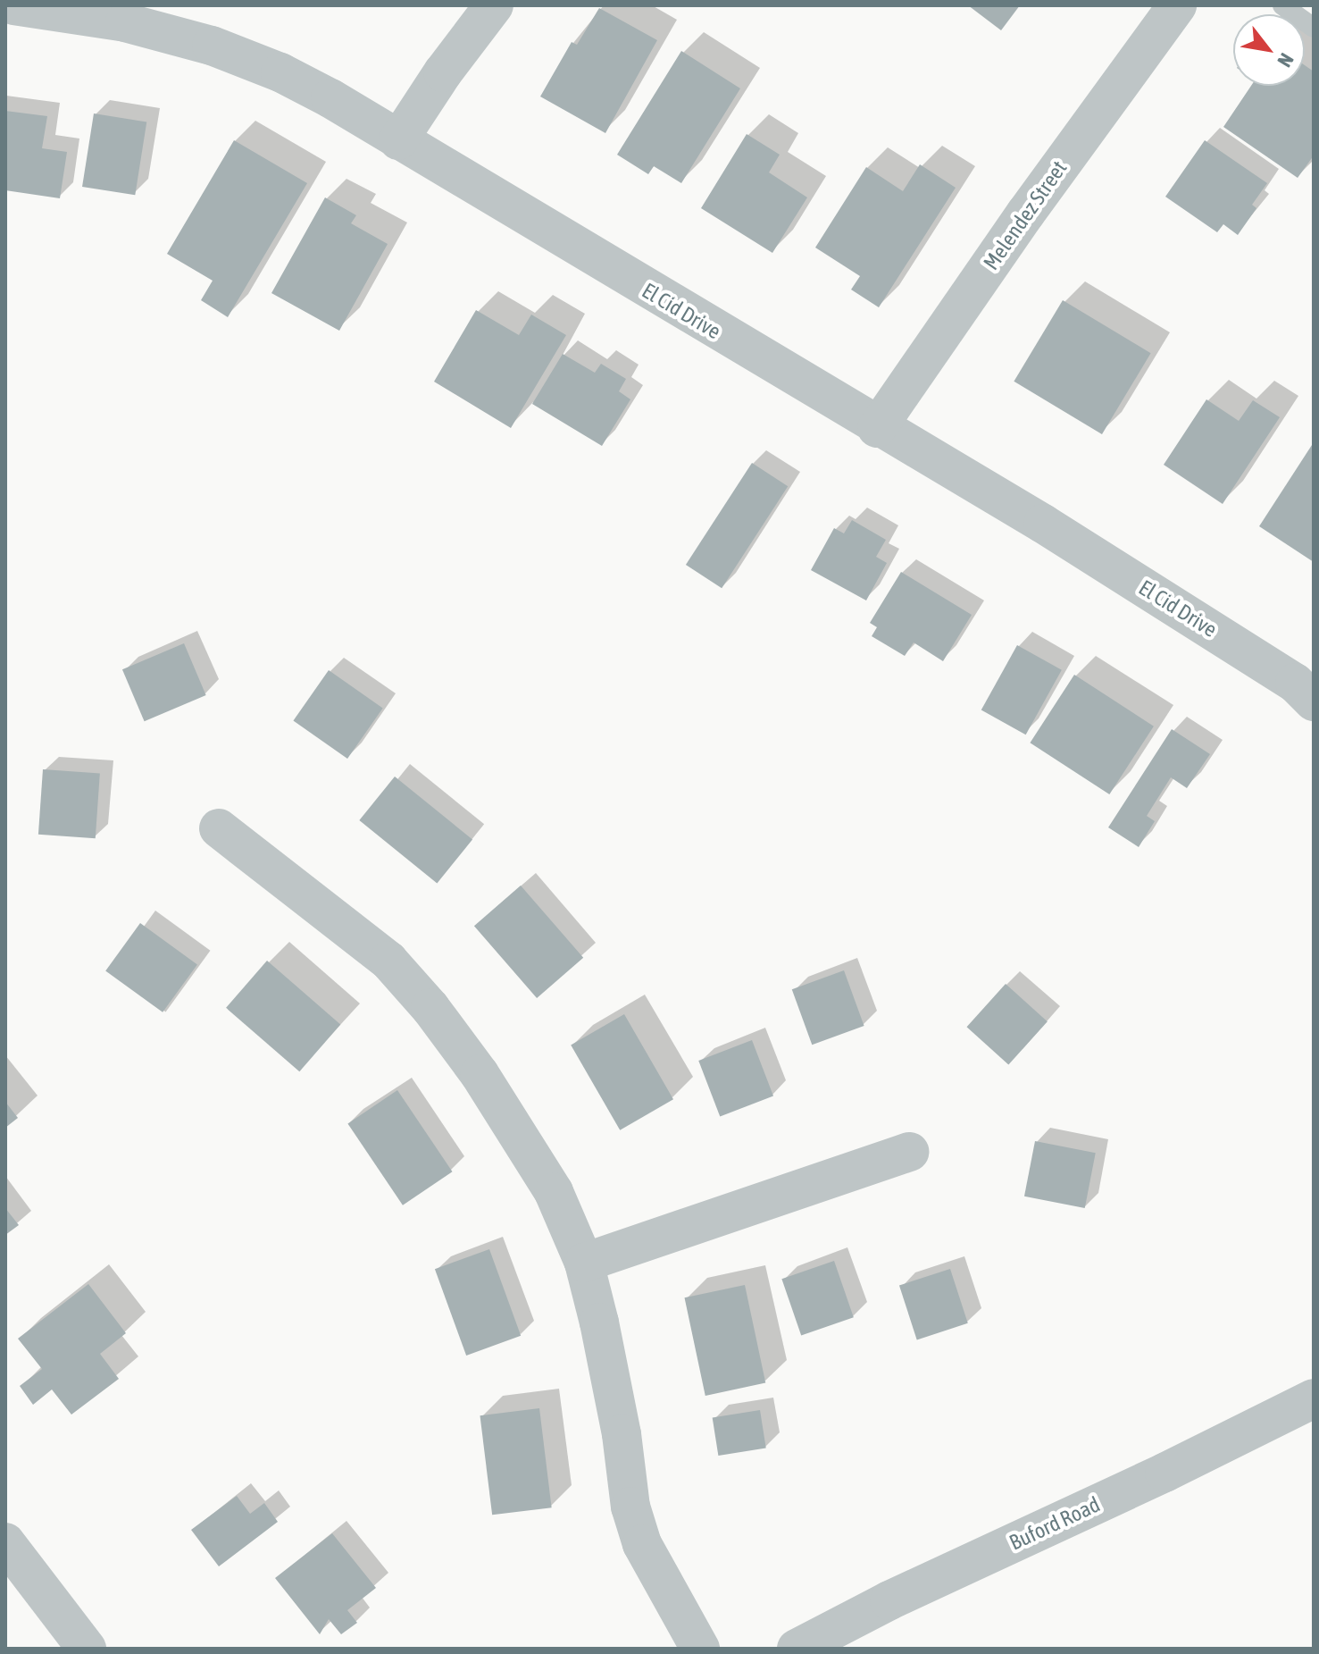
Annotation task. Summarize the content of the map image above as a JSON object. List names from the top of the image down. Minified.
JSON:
{"streets":{"street":["Melendez Street","El Cid Drive","Buford Road"]},"crossings":[["Melendez Street","El Cid Drive"]],"north":"bottom right"}
